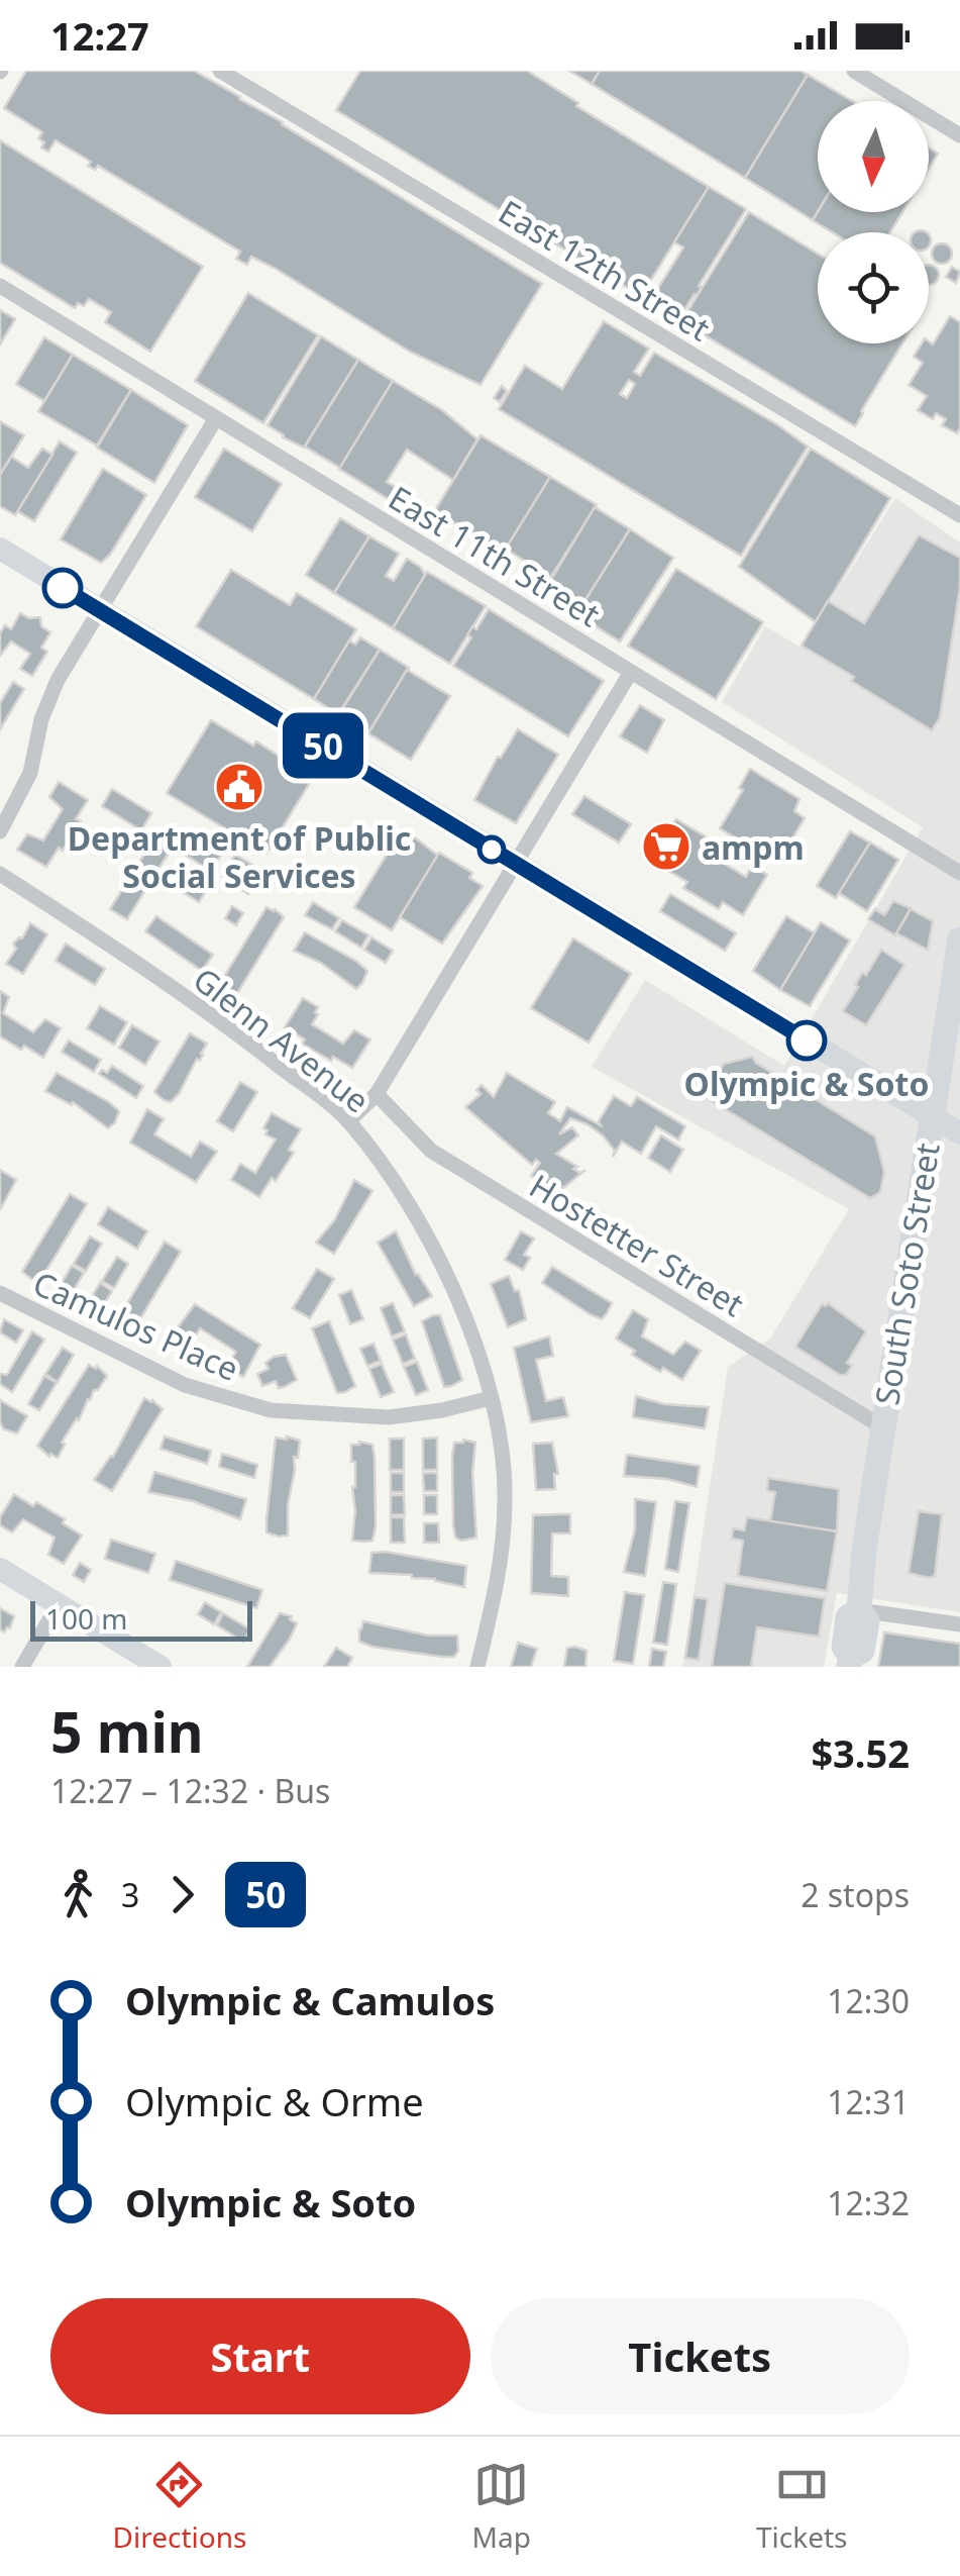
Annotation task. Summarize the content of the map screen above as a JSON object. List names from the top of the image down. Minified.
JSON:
{"streets":{"main road":["South Soto Street"],"street":["East 12th Street","East 11th Street","Glenn Avenue","Hostetter Street","Camulos Place"]},"crossings":[["Glenn Avenue","Camulos Place"],["Hostetter Street","South Soto Street"]],"places":{"public building":["Department of Public Social Services"],"supermarket":["ampm"],"other":["Olympic & Soto"]},"lines":["bus line 50"],"scale_bar":"100 m","north":"bottom","page":{"status":"12:27","on_map":"50","scale":"100 m","heading":["5 min","12:27 – 12:32 · Bus","$3.52"],"legs":["3","50","2 stops"],"list":[{"name":"Olympic & Camulos","value":"12:30"},{"name":"Olympic & Orme","value":"12:31"},{"name":"Olympic & Soto","value":"12:32"}],"buttons":["Start","Tickets"],"tabs":["Directions","Map","Tickets"]}}
